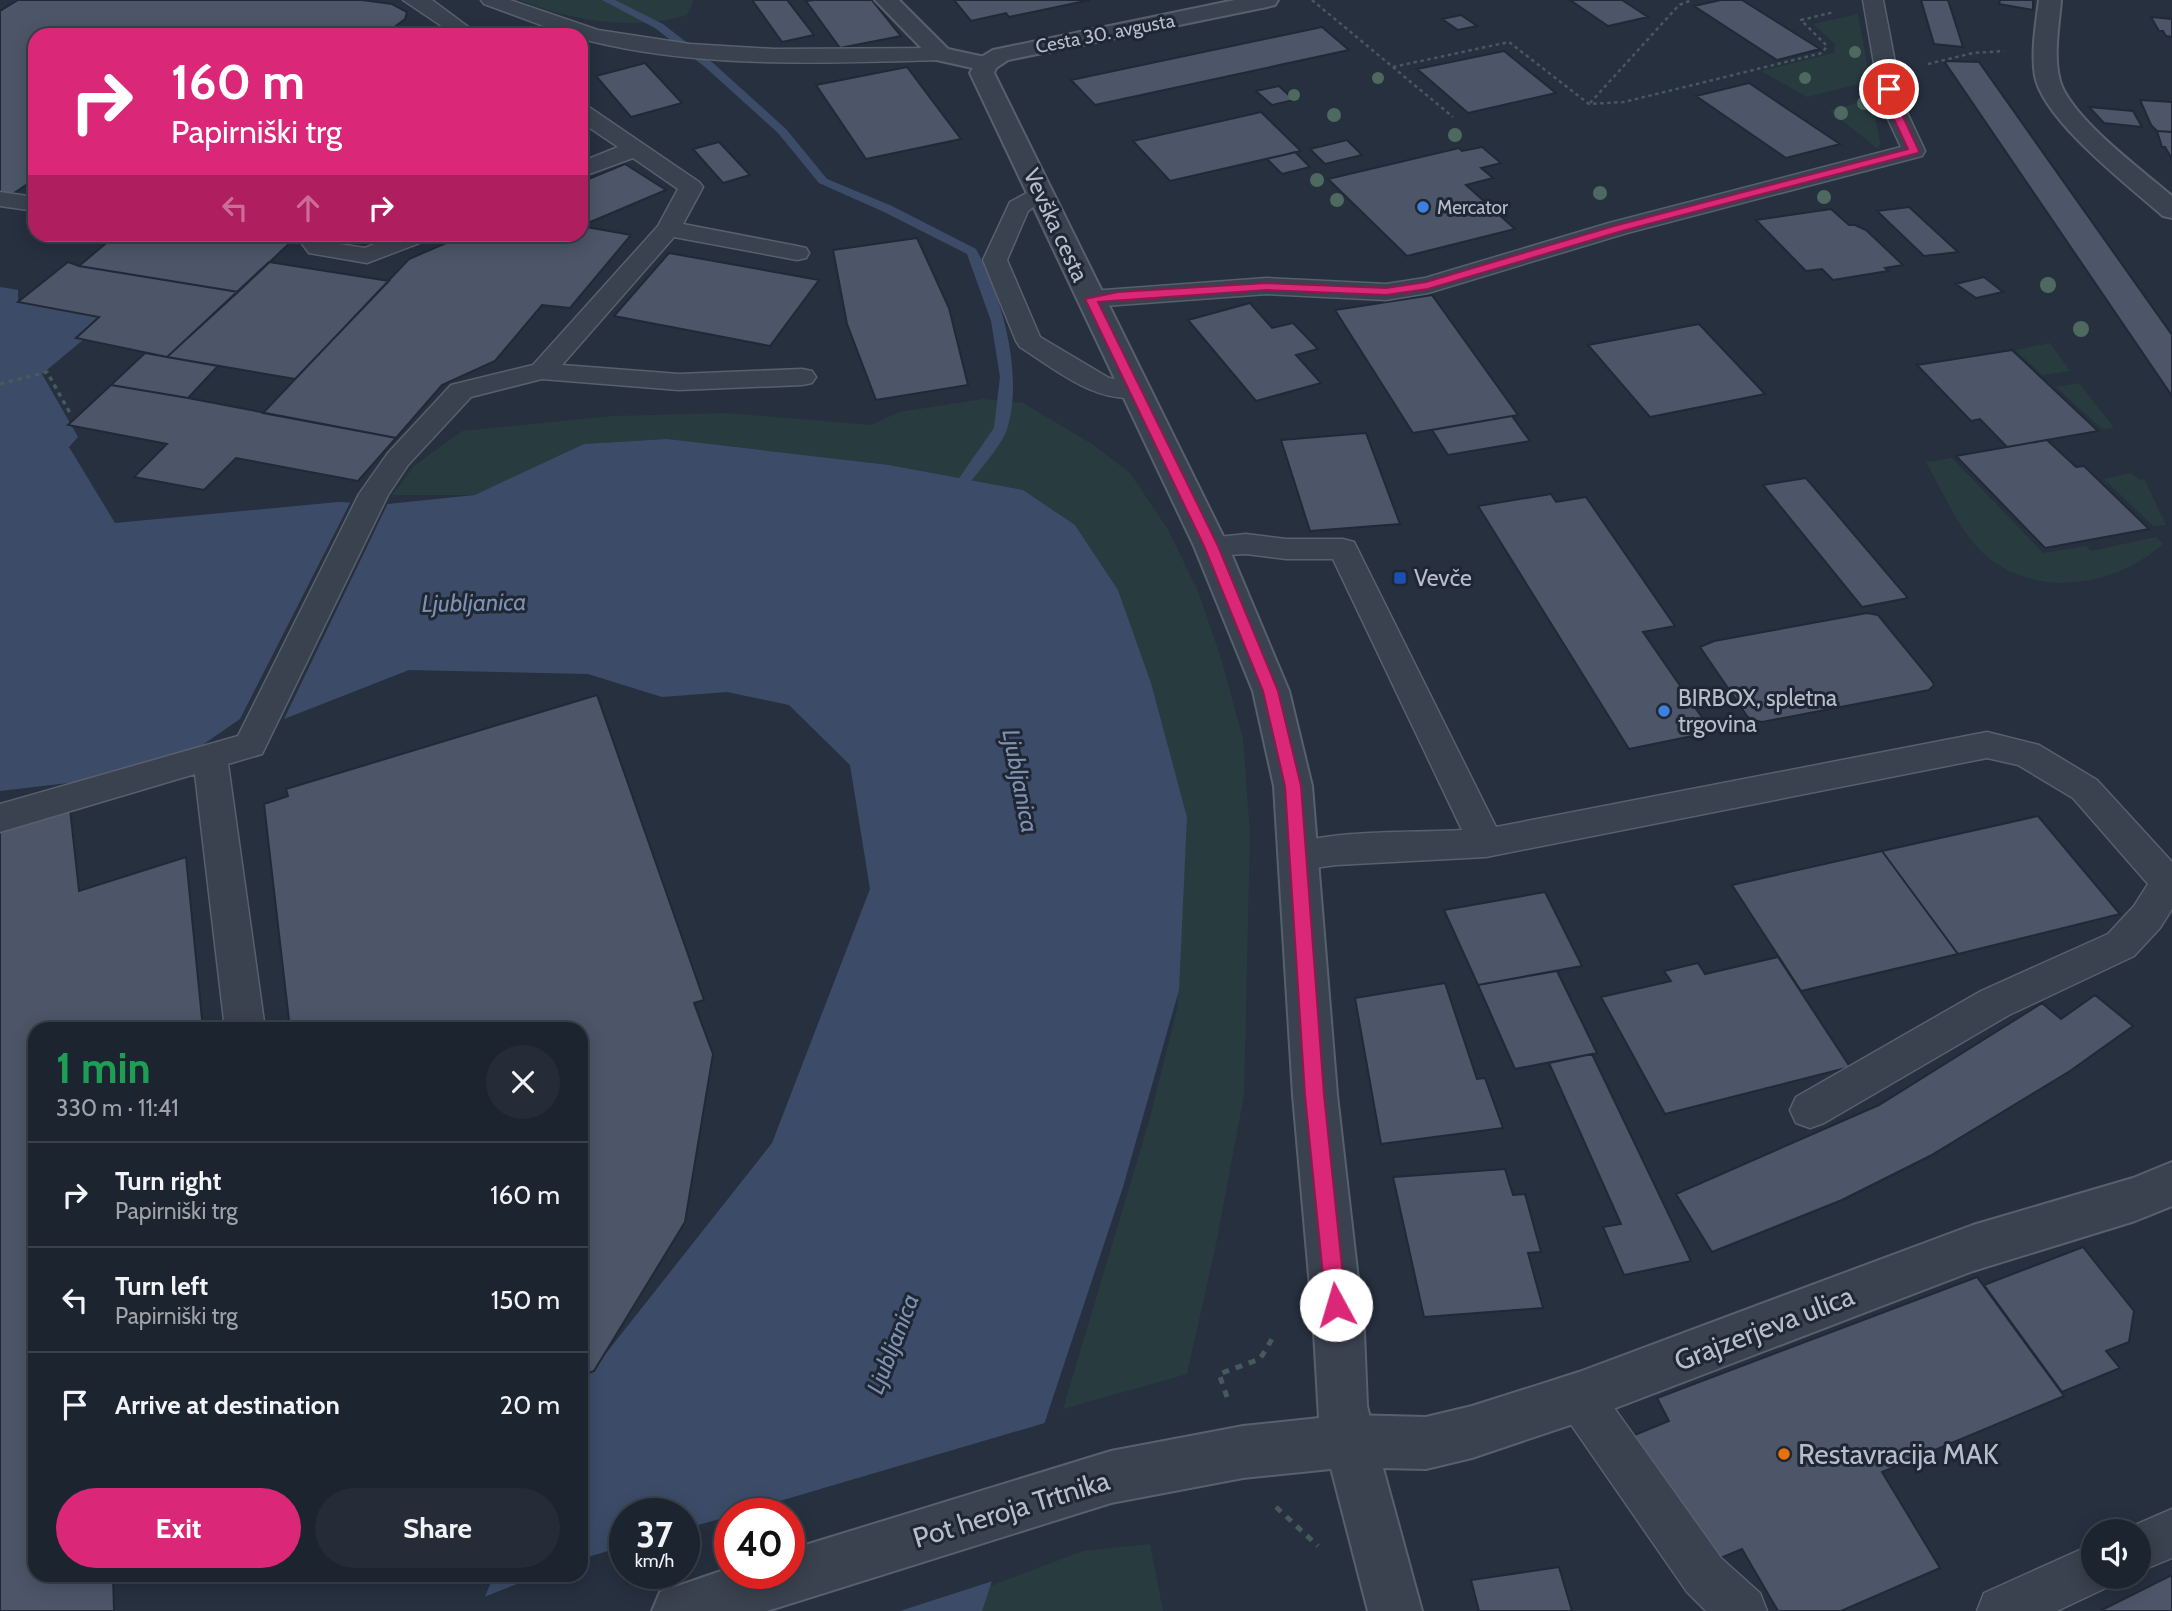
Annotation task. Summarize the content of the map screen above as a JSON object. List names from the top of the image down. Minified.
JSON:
{"streets":{"street":["Cesta 30. avgusta","Vevška cesta","Grajzerjeva ulica","Pot heroja Trtnika"]},"crossings":[["Cesta 30. avgusta","Vevška cesta"],["Vevška cesta","Grajzerjeva ulica"],["Vevška cesta","Pot heroja Trtnika"],["Grajzerjeva ulica","Pot heroja Trtnika"]],"water":["Ljubljanica"],"places":{"other":["Mercator","BIRBOX, spletna trgovina","Restavracija MAK"],"transit":["Vevče"]},"page":{"turn":["160 m","Papirniški trg"],"heading":["1 min","330 m · 11:41"],"list":[{"name":"Turn right","note":"Papirniški trg","value":"160 m"},{"name":"Turn left","note":"Papirniški trg","value":"150 m"},{"name":"Arrive at destination","value":"20 m"}],"buttons":["Exit","Share"],"speed":"37 km/h","limit":"40"}}
